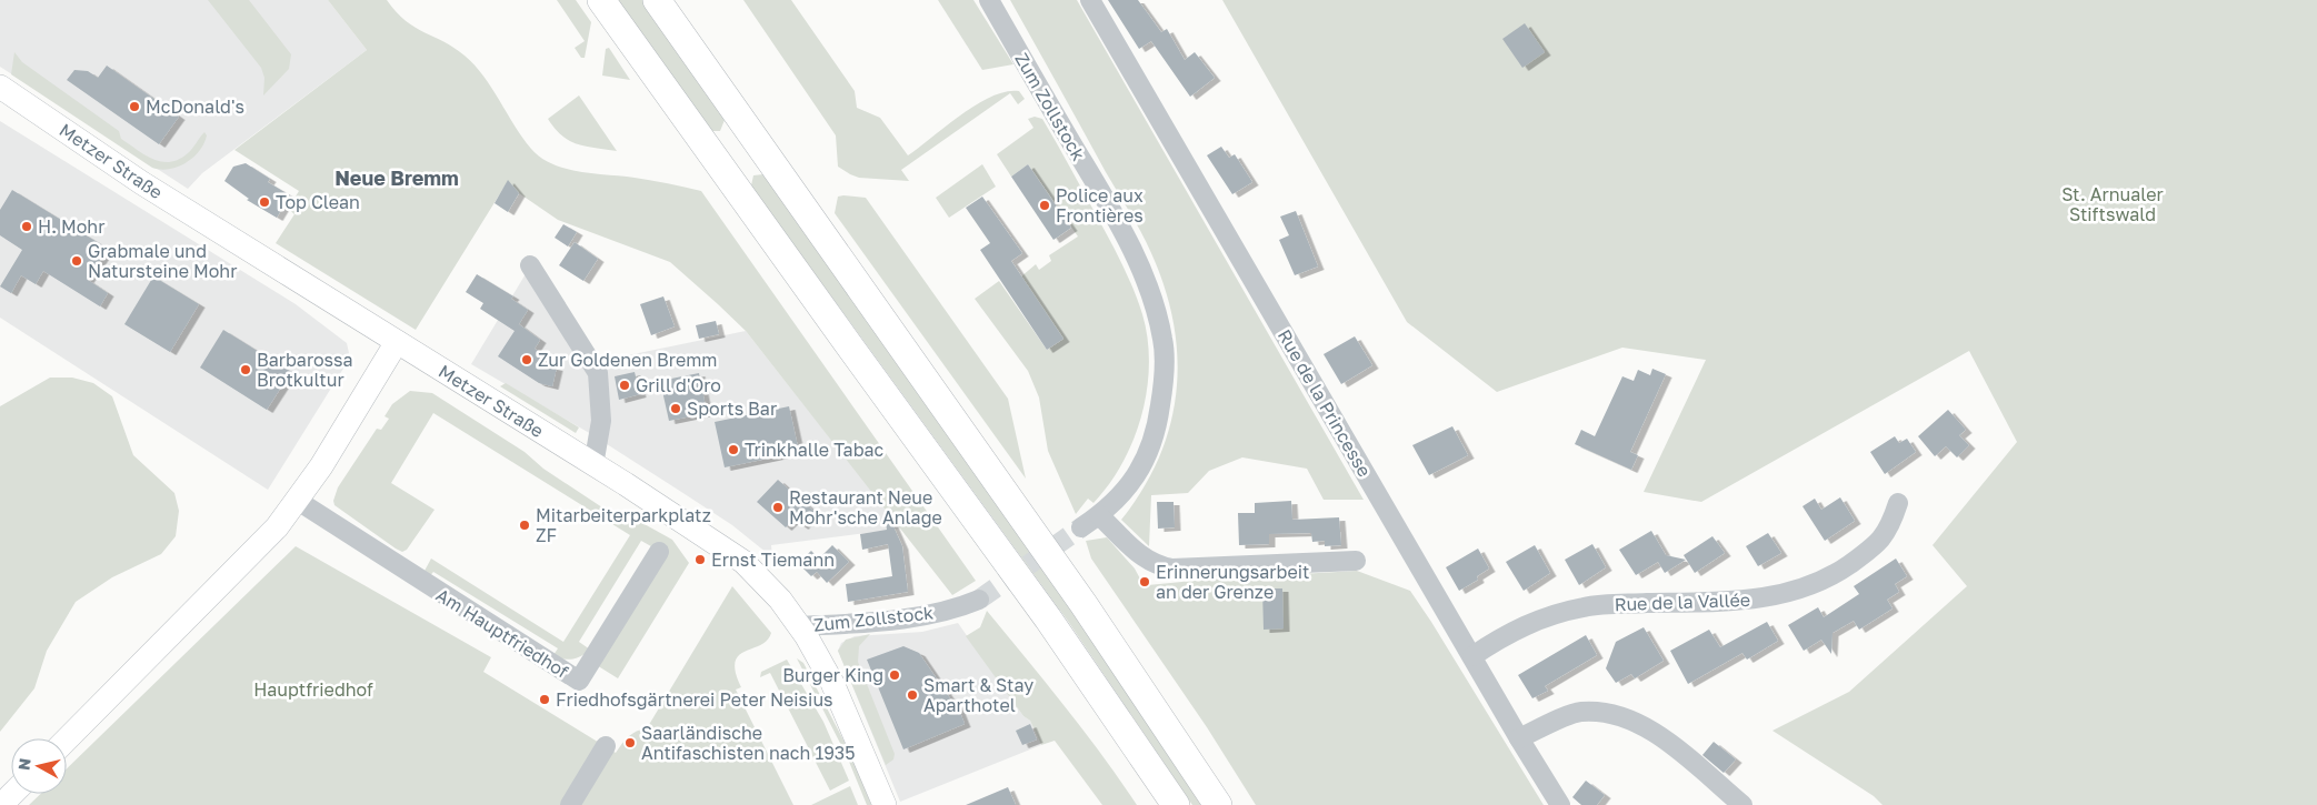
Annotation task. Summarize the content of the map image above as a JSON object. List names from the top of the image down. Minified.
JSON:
{"streets":{"main road":["Metzer Straße"],"street":["Zum Zollstock","Rue de la Princesse","Rue de la Vallée","Am Hauptfriedhof"]},"crossings":[["Zum Zollstock","Metzer Straße"],["Rue de la Princesse","Rue de la Vallée"]],"districts":["Neue Bremm"],"parks":["St. Arnualer Stiftswald","Hauptfriedhof"],"places":["McDonald's","Top Clean","Police aux Frontières","H. Mohr","Grabmale und Natursteine Mohr","Zur Goldenen Bremm","Barbarossa Brotkultur","Grill d'Oro","Sports Bar","Trinkhalle Tabac","Restaurant Neue Mohr'sche Anlage","Mitarbeiterparkplatz ZF","Ernst Tiemann","Erinnerungsarbeit an der Grenze","Burger King","Smart & Stay Aparthotel","Friedhofsgärtnerei Peter Neisius","Saarländische Antifaschisten nach 1935"],"north":"left"}
